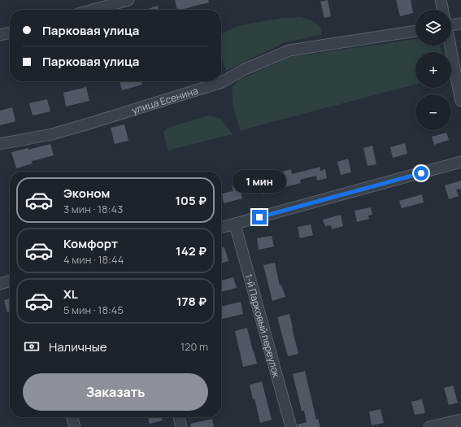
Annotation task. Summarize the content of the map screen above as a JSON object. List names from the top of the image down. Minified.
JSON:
{"streets":{"street":["улица Есенина","1-й Парковый переулок"]},"page":{"map_buttons":["+","−"],"banner":["Парковая улица","Парковая улица"],"bubble":"1 мин","list":[{"name":"Эконом","note":"3 мин · 18:43","value":"105 ₽"},{"name":"Комфорт","note":"4 мин · 18:44","value":"142 ₽"},{"name":"XL","note":"5 мин · 18:45","value":"178 ₽"}],"pay":["Наличные","120 m"],"buttons":"Заказать"}}
